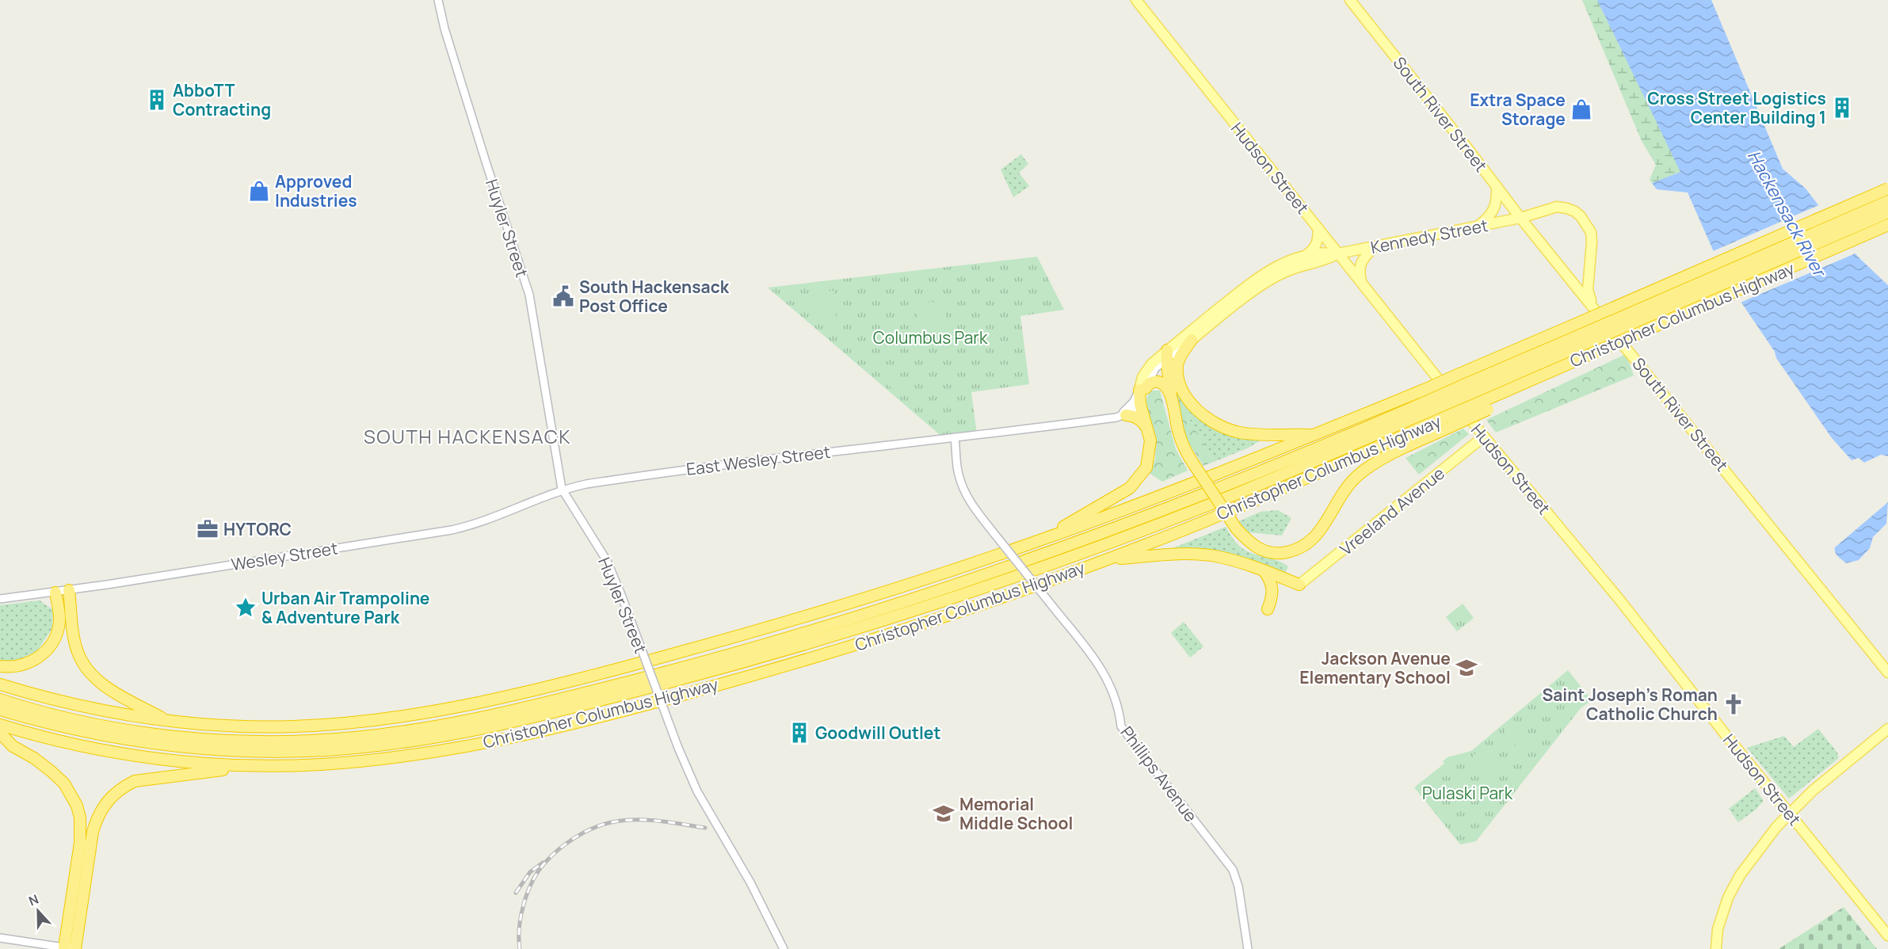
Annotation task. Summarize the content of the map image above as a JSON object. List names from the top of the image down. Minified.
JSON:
{"streets":{"highway":["Christopher Columbus Highway"],"main road":["South River Street","Hudson Street","Kennedy Street","Vreeland Avenue"],"street":["Huyler Street","East Wesley Street","Wesley Street","Phillips Avenue"]},"crossings":[["South River Street","Kennedy Street"],["Hudson Street","Kennedy Street"],["Hudson Street","Vreeland Avenue"],["Huyler Street","East Wesley Street"],["Huyler Street","Wesley Street"],["East Wesley Street","Wesley Street"],["East Wesley Street","Phillips Avenue"]],"districts":["SOUTH HACKENSACK"],"water":["Hackensack River"],"parks":["Columbus Park","Pulaski Park"],"places":{"building":["AbboTT Contracting","Cross Street Logistics Center Building 1","Goodwill Outlet"],"shop":["Extra Space Storage","Approved Industries"],"public building":["South Hackensack Post Office"],"office":["HYTORC"],"place":["Urban Air Trampoline & Adventure Park"],"school or university":["Jackson Avenue Elementary School","Memorial Middle School"],"church":["Saint Joseph's Roman Catholic Church"]},"north":"top"}
